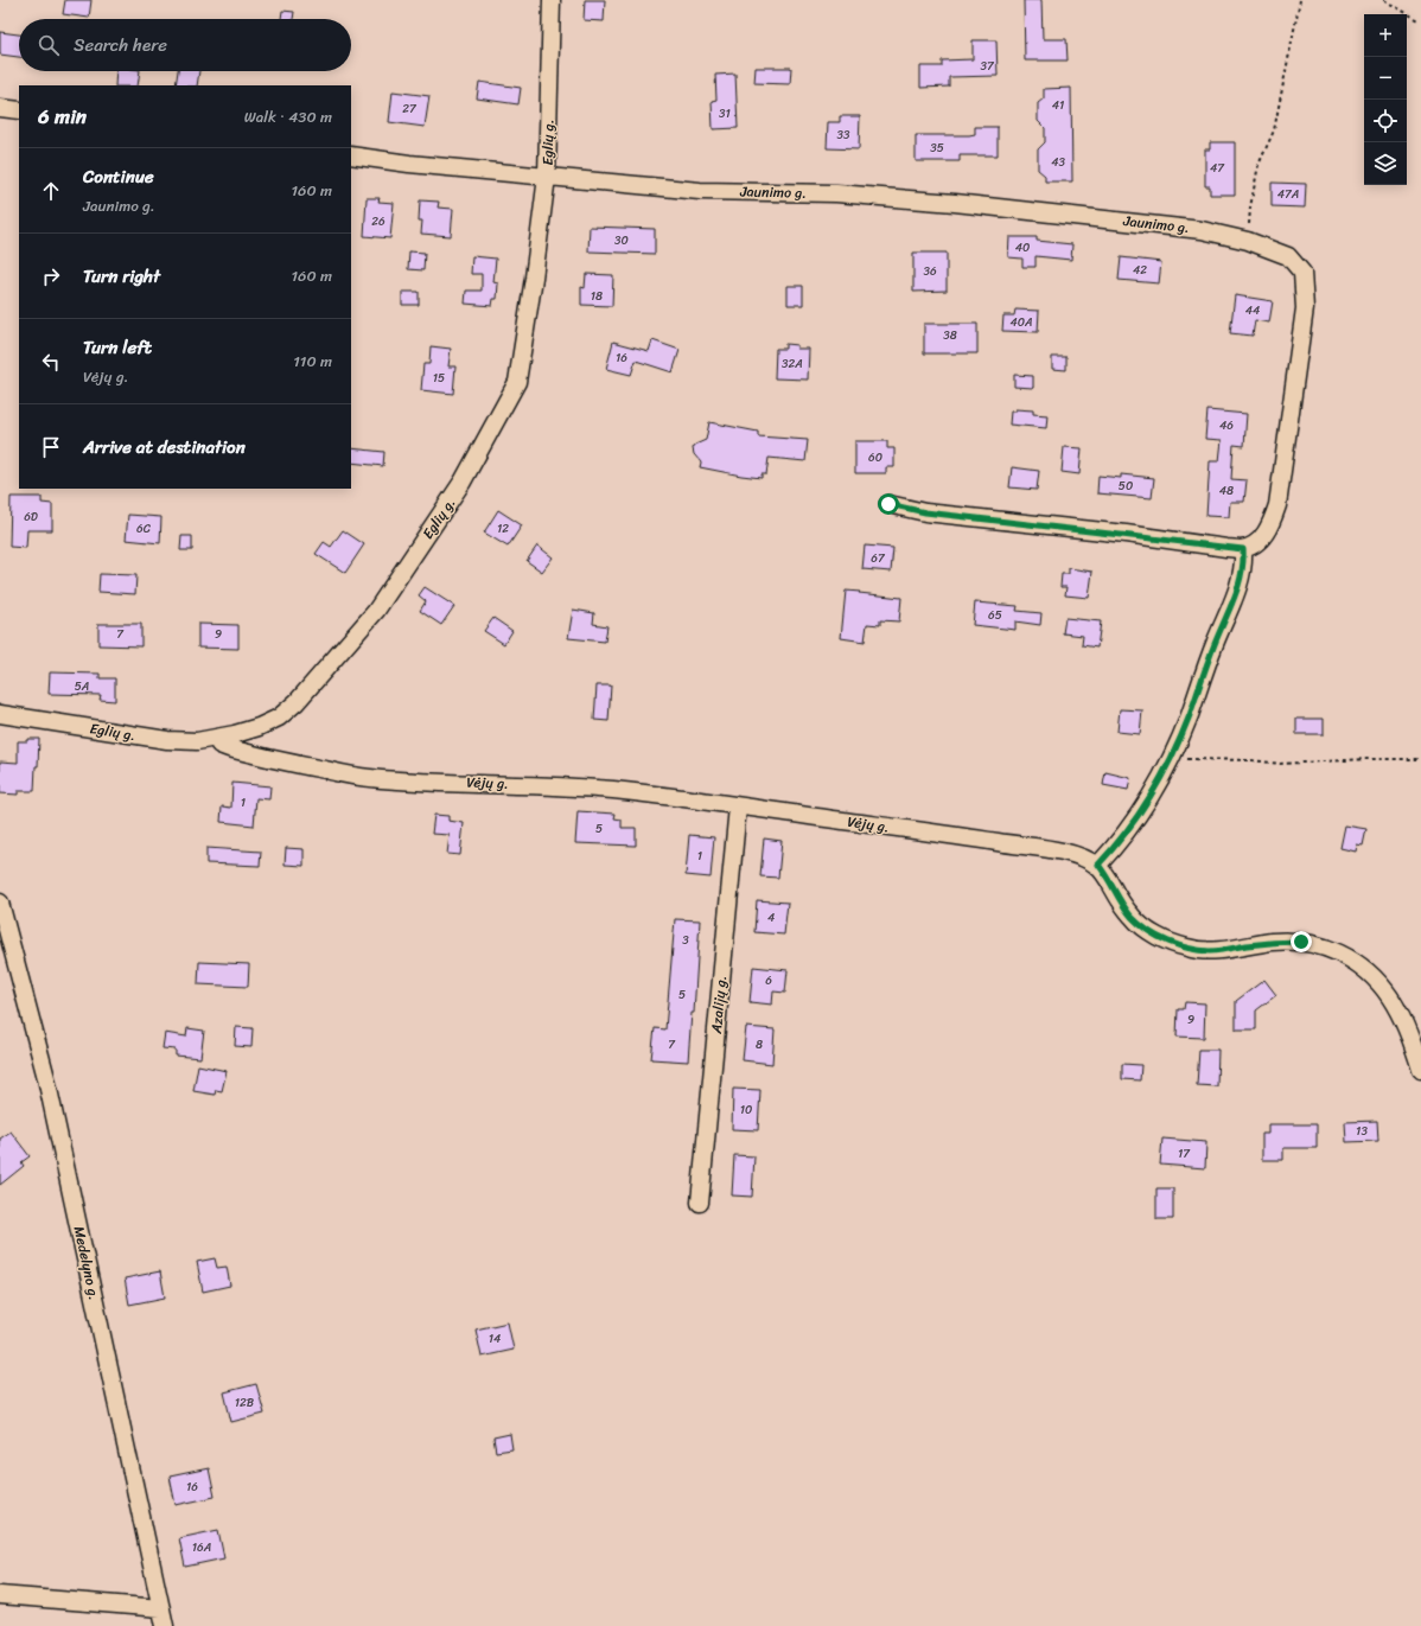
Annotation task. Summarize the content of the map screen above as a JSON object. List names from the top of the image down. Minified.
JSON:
{"streets":{"street":["Eglių g.","Jaunimo g.","Vėjų g.","Azalijų g.","Medelyno g."]},"crossings":[["Eglių g.","Jaunimo g."],["Eglių g.","Vėjų g."],["Vėjų g.","Azalijų g."]],"house_numbers":["37","41","27","31","33","35","43","47","47A","26","30","40","42","36","18","44","40A","38","16","32A","15","46","60","50","48","6D","6C","12","67","65","7","9","5A","1","5","1","4","3","6","5","9","7","8","10","13","17","14","12B","16","16A"],"page":{"map_buttons":["+","−"],"search":"Search here","heading":["6 min","Walk · 430 m"],"list":[["Continue","Jaunimo g.","160 m"],["Turn right","160 m"],["Turn left","Vėjų g.","110 m"],"Arrive at destination"]}}
